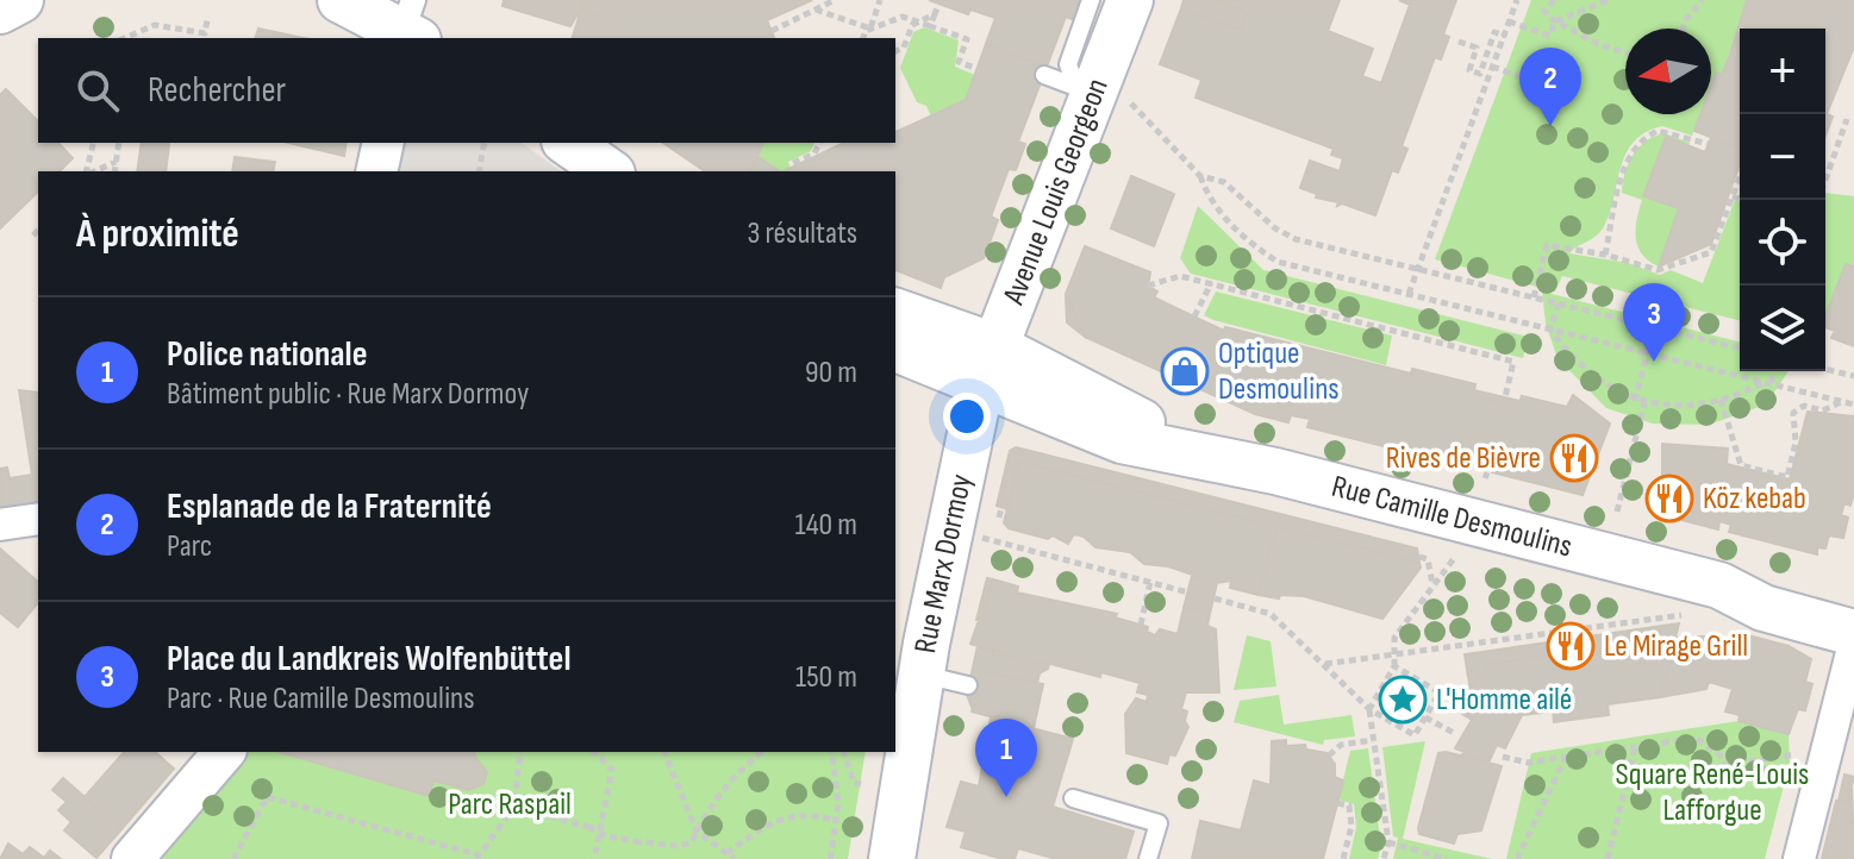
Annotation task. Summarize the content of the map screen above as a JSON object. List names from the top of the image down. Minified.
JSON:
{"streets":{"main road":["Avenue Louis Georgeon","Rue Camille Desmoulins","Rue Marx Dormoy"]},"crossings":[["Avenue Louis Georgeon","Rue Camille Desmoulins"],["Avenue Louis Georgeon","Rue Marx Dormoy"],["Rue Camille Desmoulins","Rue Marx Dormoy"]],"parks":["Square René-Louis Lafforgue","Parc Raspail"],"places":{"shop":["Optique Desmoulins"],"restaurant":["Rives de Bièvre","Köz kebab","Le Mirage Grill"],"place":["L'Homme ailé"]},"north":"left","page":{"map_buttons":["+","−"],"search":"Rechercher","pins":["2","3","1"],"heading":["À proximité","3 résultats"],"list":[{"mark":"1","name":"Police nationale","note":"Bâtiment public · Rue Marx Dormoy","value":"90 m"},{"mark":"2","name":"Esplanade de la Fraternité","note":"Parc","value":"140 m"},{"mark":"3","name":"Place du Landkreis Wolfenbüttel","note":"Parc · Rue Camille Desmoulins","value":"150 m"}]}}
